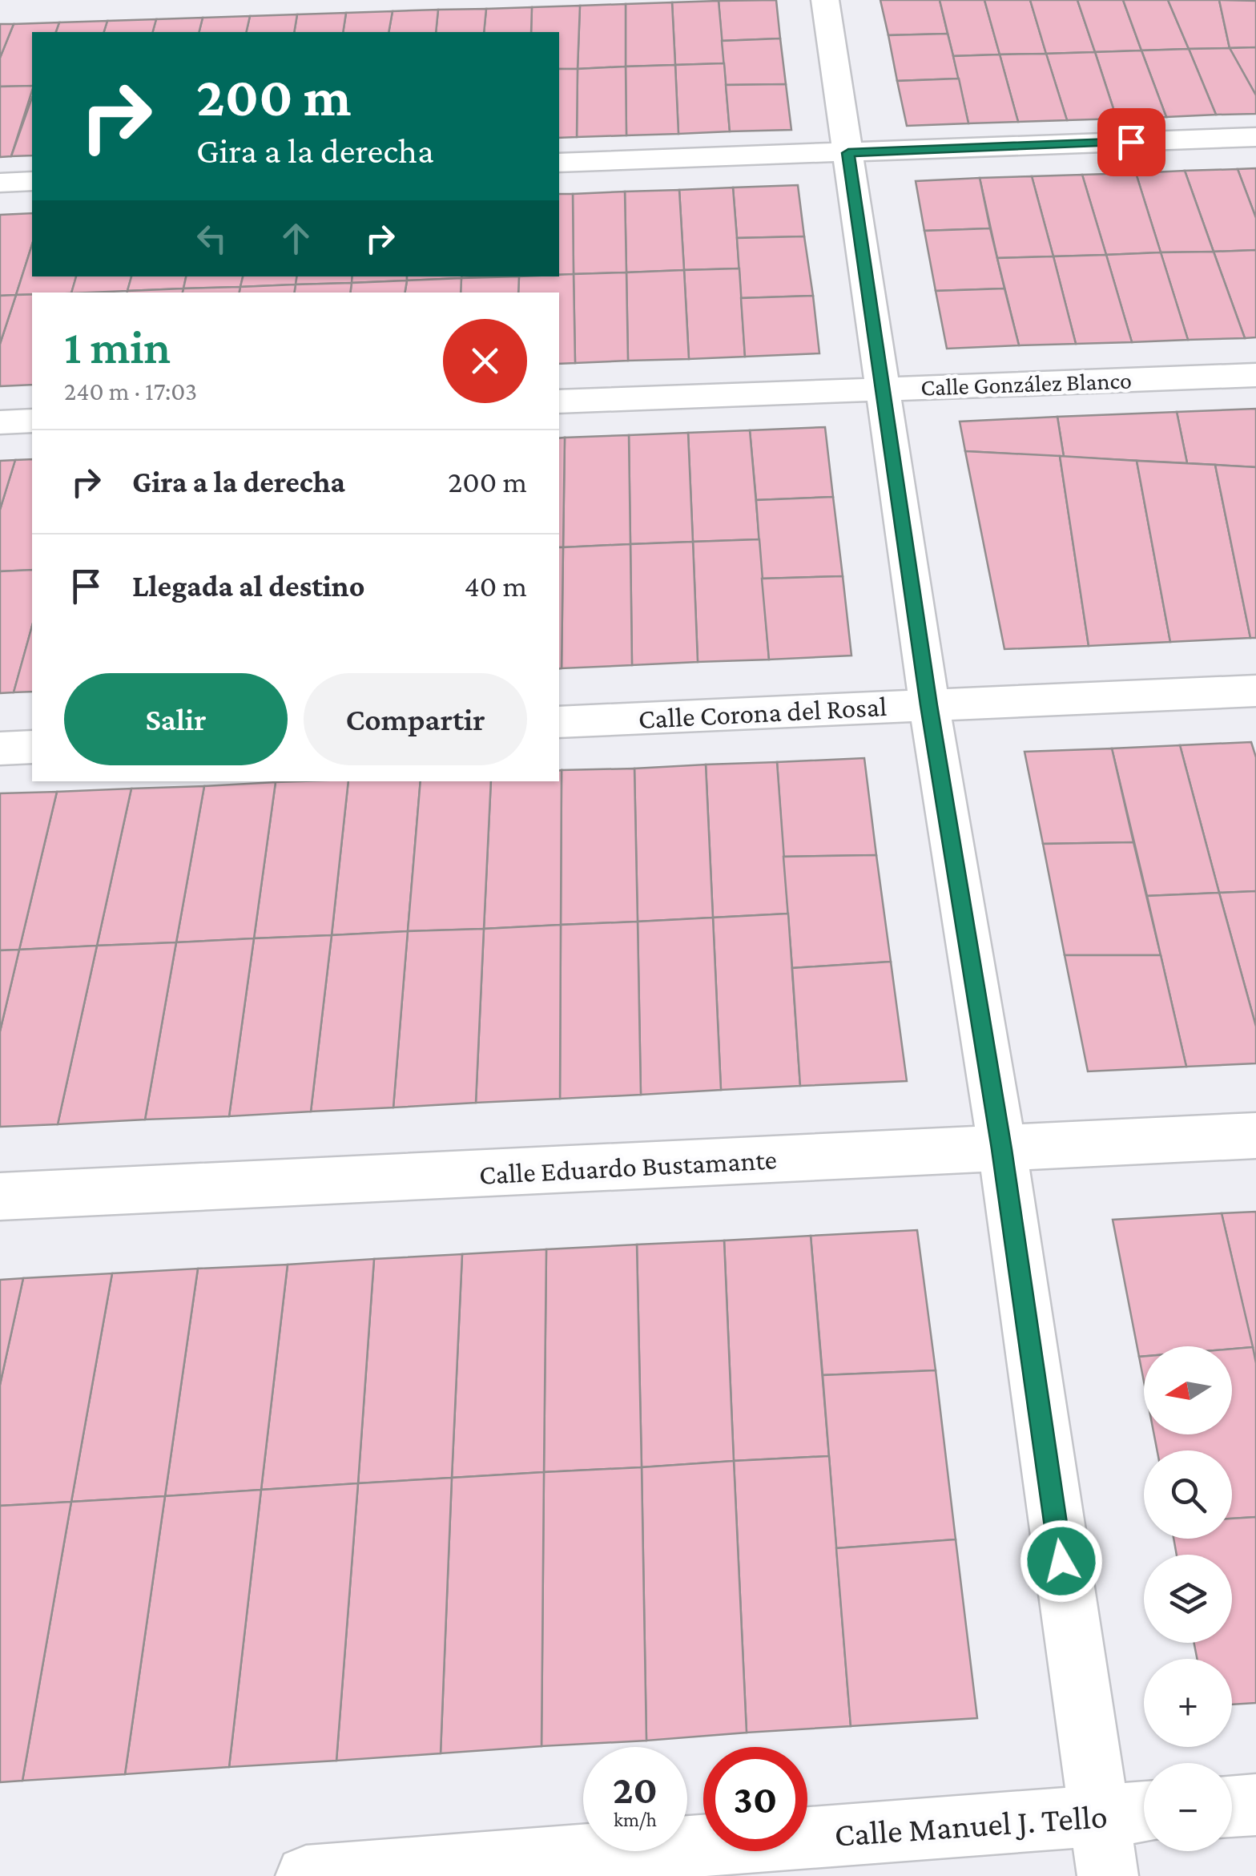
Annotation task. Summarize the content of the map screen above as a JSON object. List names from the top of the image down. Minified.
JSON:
{"streets":{"street":["Calle González Blanco","Calle Corona del Rosal","Calle Eduardo Bustamante","Calle Manuel J. Tello"]},"north":"left","page":{"turn":["200 m","Gira a la derecha"],"heading":["1 min","240 m · 17:03"],"list":[{"name":"Gira a la derecha","value":"200 m"},{"name":"Llegada al destino","value":"40 m"}],"buttons":["Salir","Compartir"],"map_buttons":["+","−"],"speed":"20 km/h","limit":"30"}}
